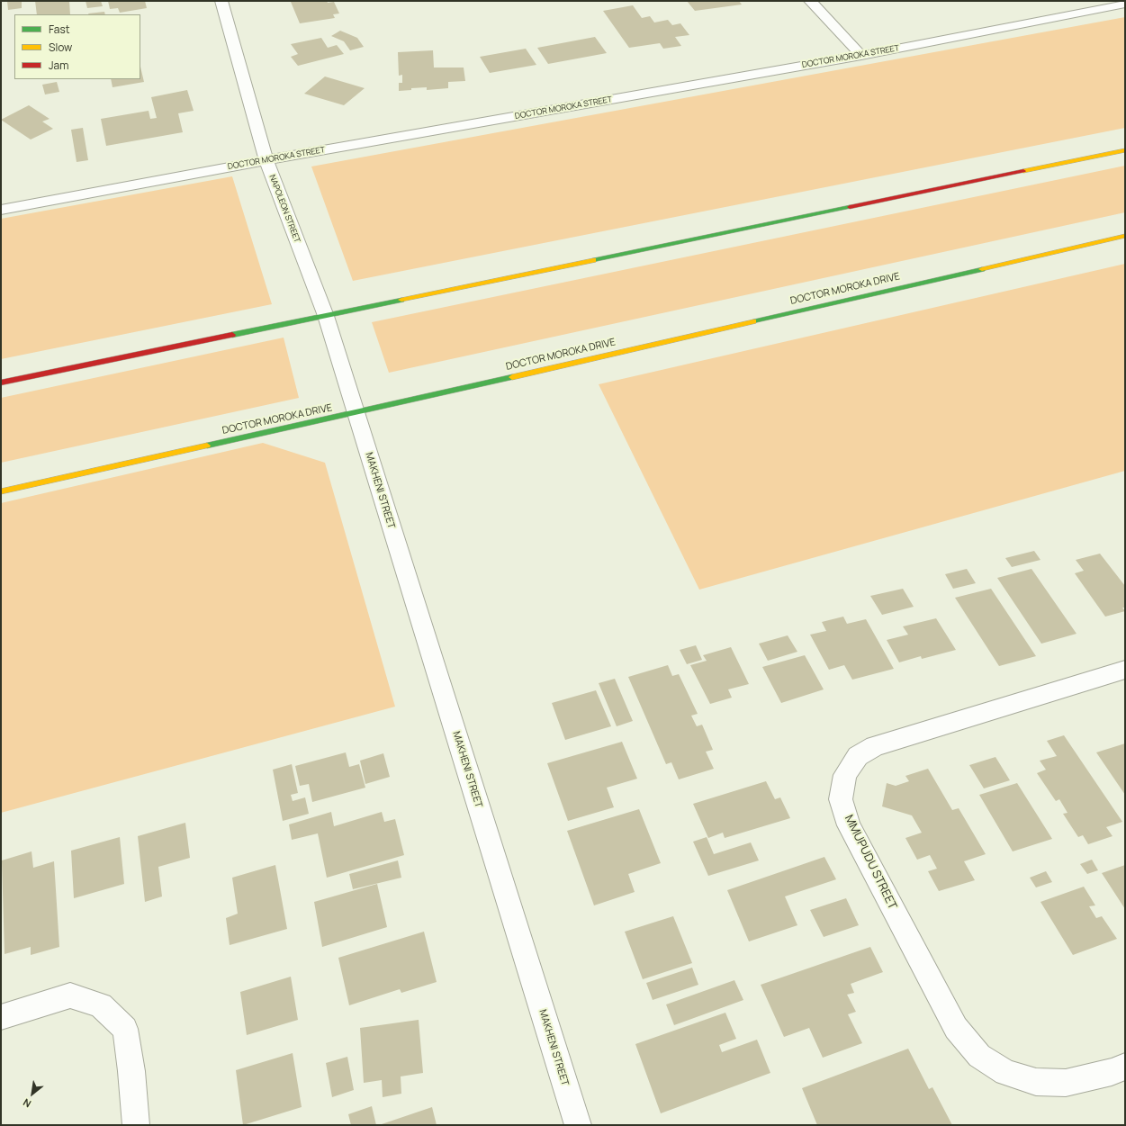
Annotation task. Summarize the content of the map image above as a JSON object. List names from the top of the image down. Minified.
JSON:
{"streets":{"street":["DOCTOR MOROKA STREET","NAPOLEON STREET","DOCTOR MOROKA DRIVE","MAKHENI STREET","MMUPUDU STREET"]},"crossings":[["DOCTOR MOROKA STREET","NAPOLEON STREET"],["NAPOLEON STREET","DOCTOR MOROKA DRIVE"],["NAPOLEON STREET","MAKHENI STREET"],["DOCTOR MOROKA DRIVE","MAKHENI STREET"]],"legend":["Fast","Slow","Jam"],"north":"bottom left"}
